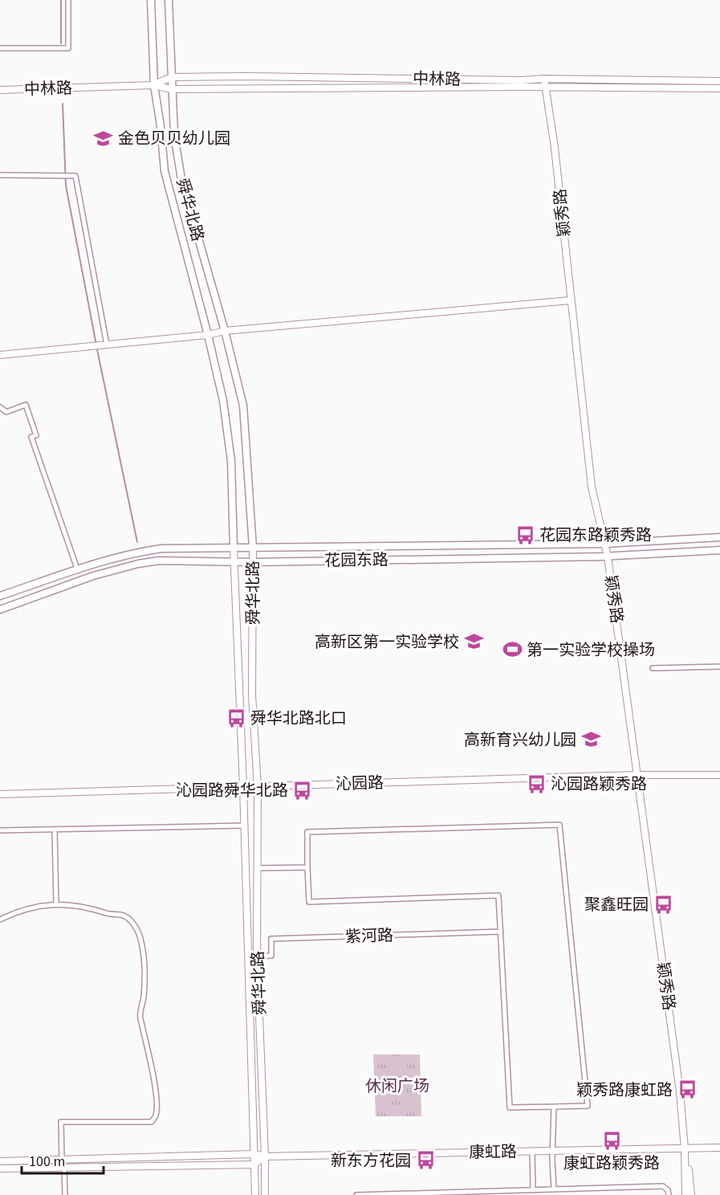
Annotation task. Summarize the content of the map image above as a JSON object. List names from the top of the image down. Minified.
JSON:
{"streets":{"main road":["中林路","舜华北路","颖秀路","花园东路","沁园路","康虹路"],"street":["紫河路"]},"crossings":[["中林路","舜华北路"],["中林路","颖秀路"],["舜华北路","花园东路"],["舜华北路","沁园路"],["舜华北路","紫河路"],["舜华北路","康虹路"],["颖秀路","花园东路"],["颖秀路","沁园路"],["颖秀路","康虹路"]],"parks":["休闲广场"],"places":{"school or university":["金色贝贝幼儿园","高新区第一实验学校","高新育兴幼儿园"],"bus stop":["花园东路颖秀路","舜华北路北口","沁园路颖秀路","沁园路舜华北路","聚鑫旺园","颖秀路康虹路","康虹路颖秀路","新东方花园"],"sports":["第一实验学校操场"]},"scale_bar":"100 m"}
